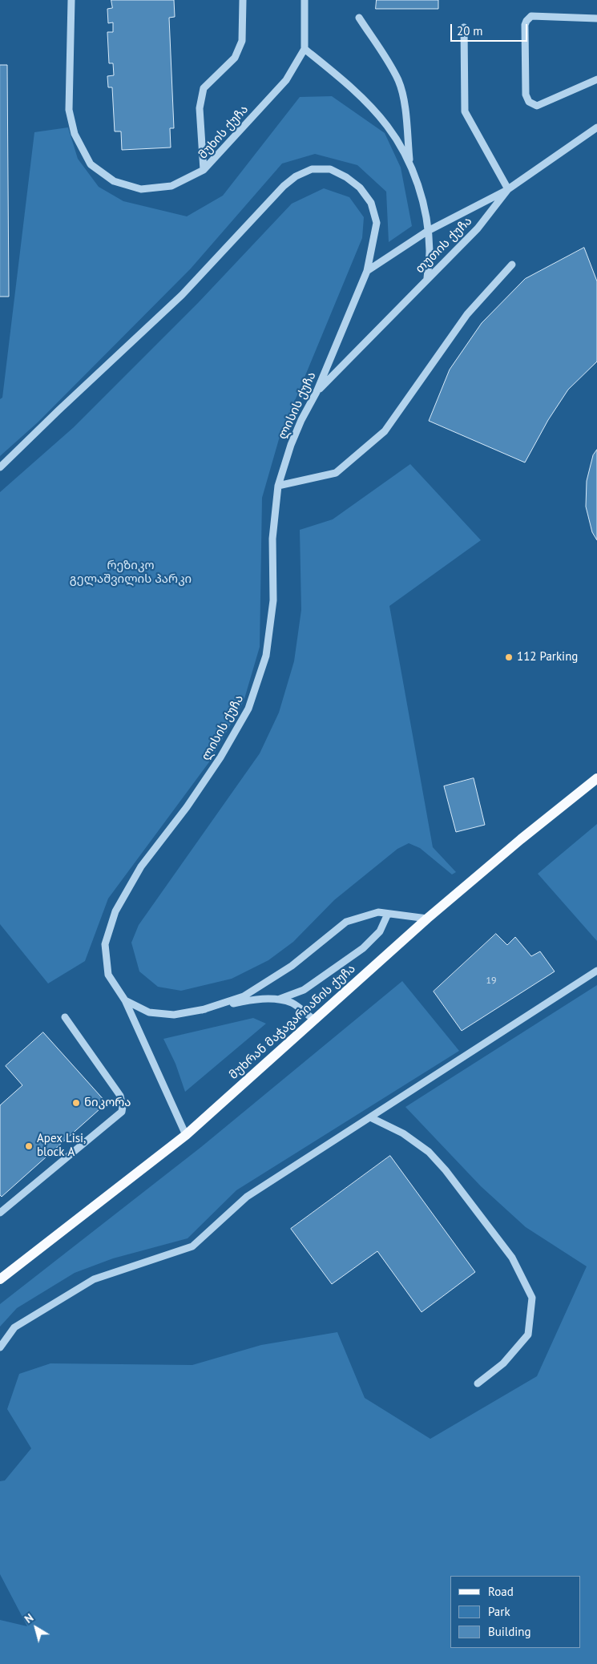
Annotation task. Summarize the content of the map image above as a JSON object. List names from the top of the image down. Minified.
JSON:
{"streets":{"main road":["მუხრან მაჭავარიანის ქუჩა"],"street":["მუხის ქუჩა","თუთის ქუჩა","ლისის ქუჩა"]},"crossings":[["თუთის ქუჩა","ლისის ქუჩა"],["ლისის ქუჩა","მუხრან მაჭავარიანის ქუჩა"]],"parks":["რეზიკო გელაშვილის პარკი"],"places":["112 Parking","ნიკორა","Apex Lisi, block A"],"house_numbers":["19"],"legend":["Road","Park","Building"],"scale_bar":"20 m","north":"top left"}
